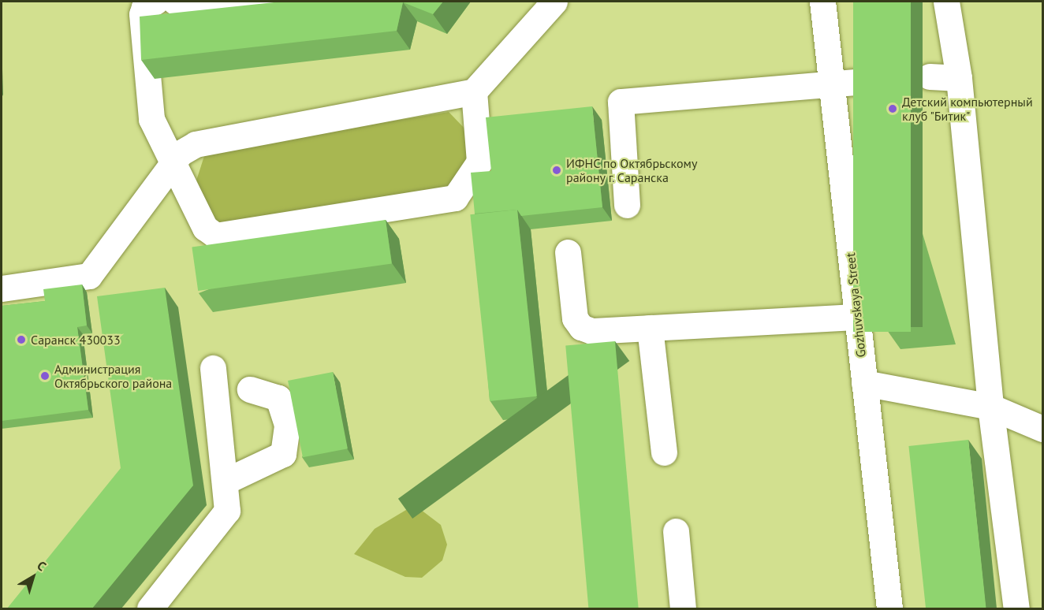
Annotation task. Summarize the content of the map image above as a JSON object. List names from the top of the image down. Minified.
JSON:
{"streets":{"street":["Gozhuvskaya Street"]},"places":["Детский компьютерный клуб \"Битик\"","ИФНС по Октябрьскому району г. Саранска","Саранск 430033","Администрация Октябрьского района"],"north":"top right"}
